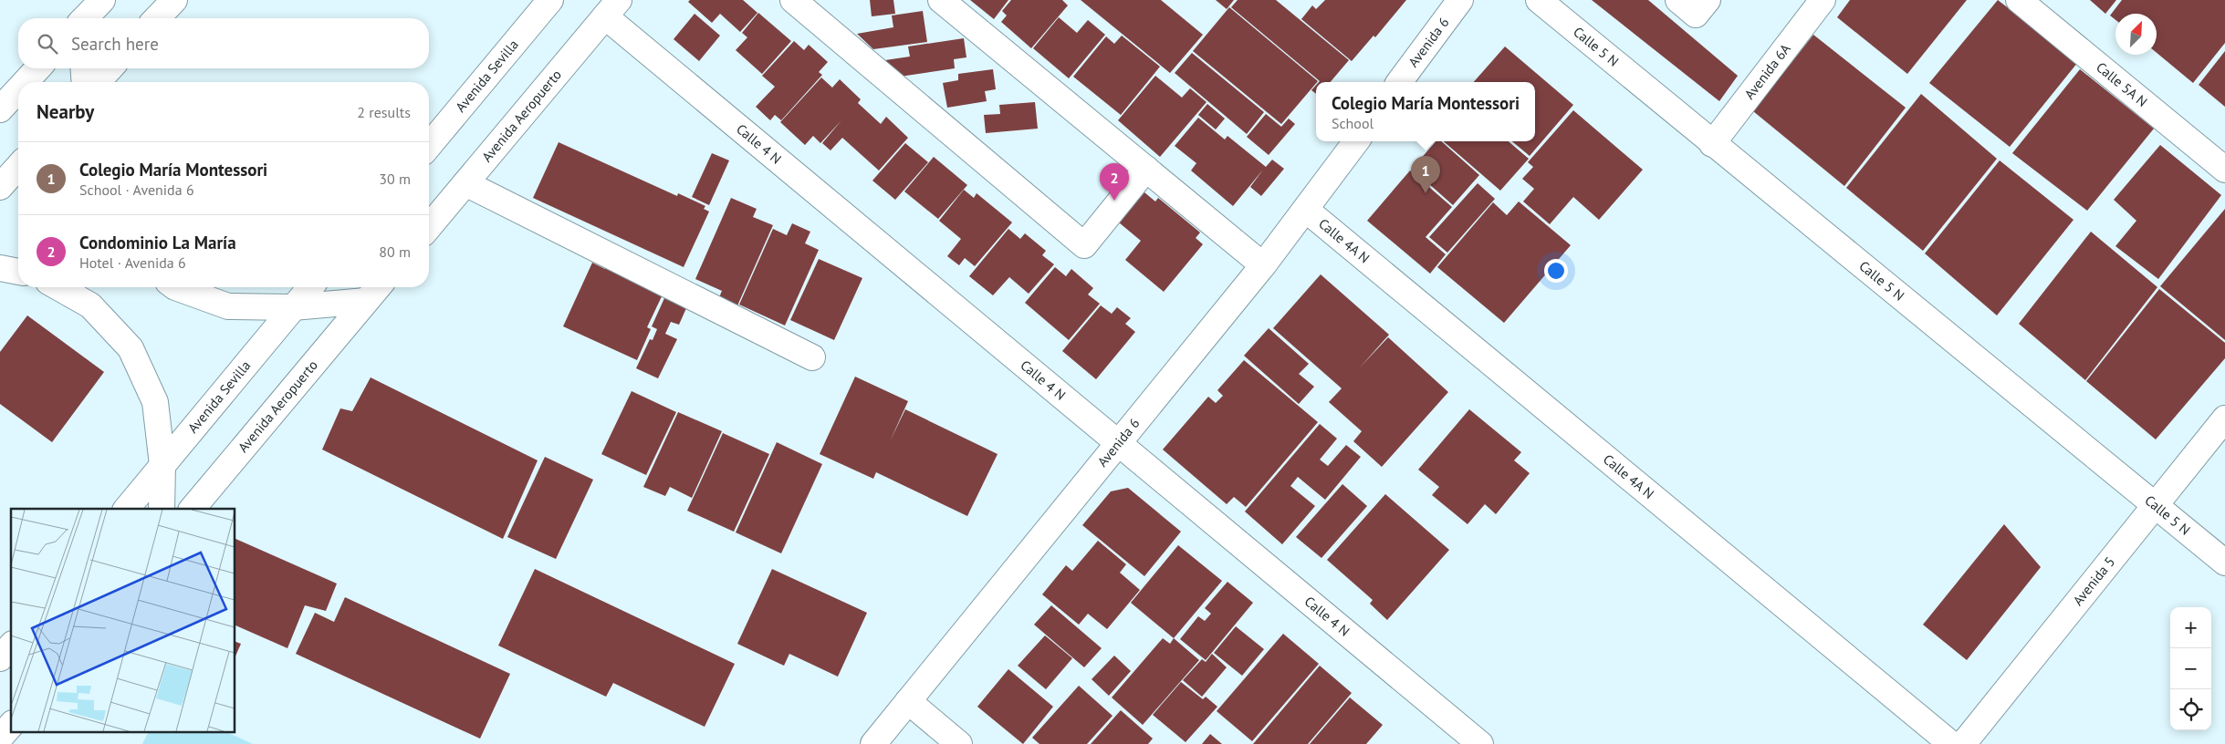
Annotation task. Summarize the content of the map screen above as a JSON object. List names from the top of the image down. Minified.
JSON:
{"streets":{"street":["Avenida 6","Calle 5 N","Avenida 6A","Avenida Sevilla","Calle 5A N","Avenida Aeropuerto","Calle 4 N","Calle 4A N","Avenida 5"]},"crossings":[["Avenida 6","Calle 4 N"],["Avenida 6","Calle 4A N"],["Calle 5 N","Avenida 6A"],["Calle 5 N","Avenida 5"],["Avenida Aeropuerto","Calle 4 N"]],"north":"top right","page":{"search":"Search here","popup":["Colegio María Montessori","School"],"heading":["Nearby","2 results"],"list":[{"mark":"1","name":"Colegio María Montessori","note":"School · Avenida 6","value":"30 m"},{"mark":"2","name":"Condominio La María","note":"Hotel · Avenida 6","value":"80 m"}],"pins":["1","2"],"map_buttons":["+","−"]}}
